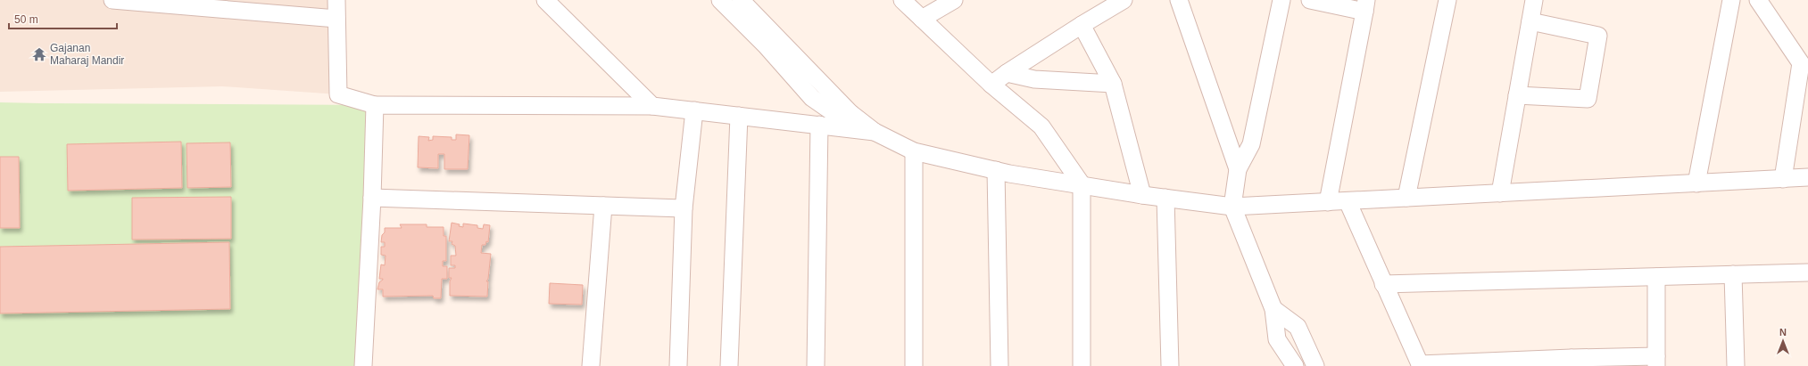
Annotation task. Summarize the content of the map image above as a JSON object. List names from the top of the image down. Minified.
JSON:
{"places":{"temple":["Gajanan Maharaj Mandir"]},"scale_bar":"50 m","north":"top"}
